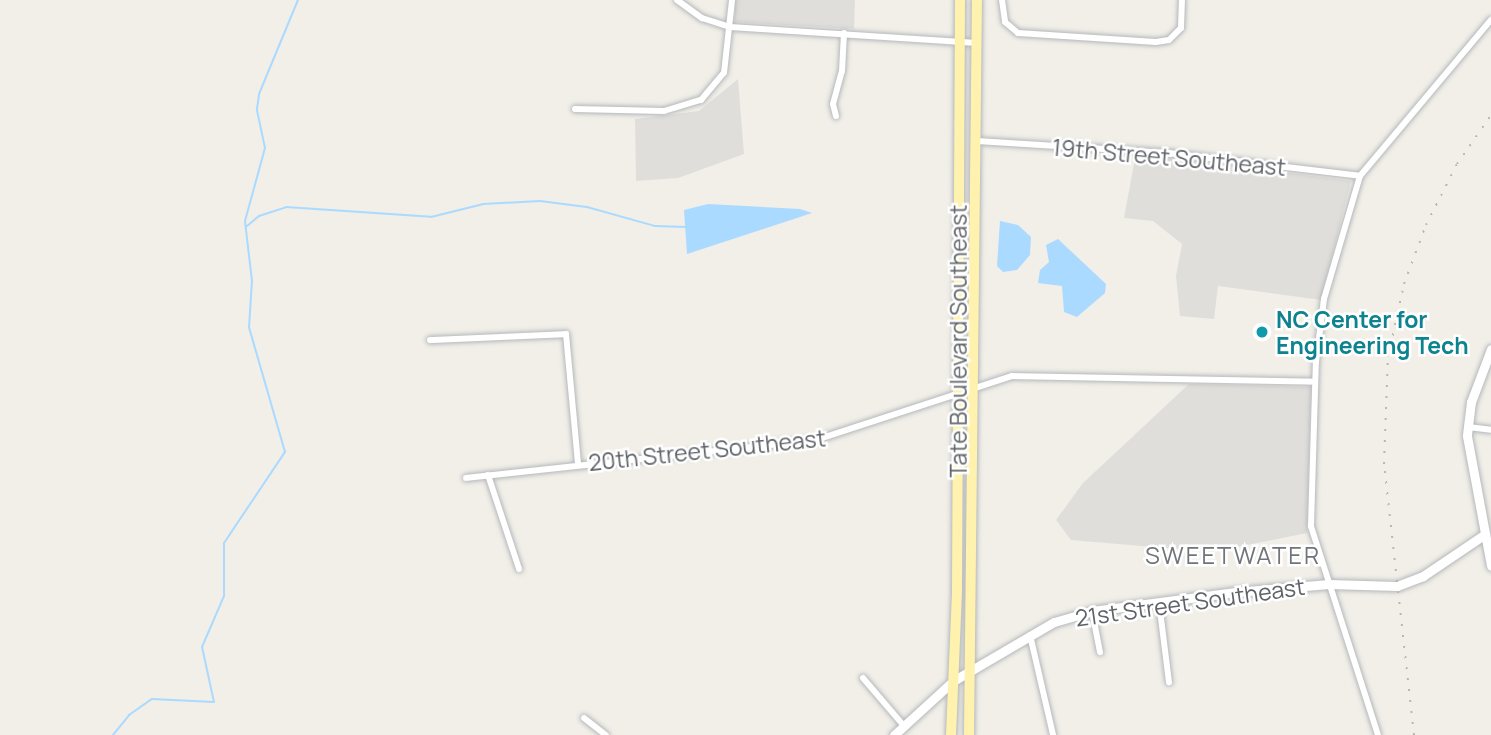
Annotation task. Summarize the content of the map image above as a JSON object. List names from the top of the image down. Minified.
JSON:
{"streets":{"main road":["Tate Boulevard Southeast"],"street":["19th Street Southeast","20th Street Southeast","21st Street Southeast"]},"crossings":[["19th Street Southeast","Tate Boulevard Southeast"],["Tate Boulevard Southeast","20th Street Southeast"],["Tate Boulevard Southeast","21st Street Southeast"]],"districts":["SWEETWATER"],"places":["NC Center for Engineering Tech"]}
